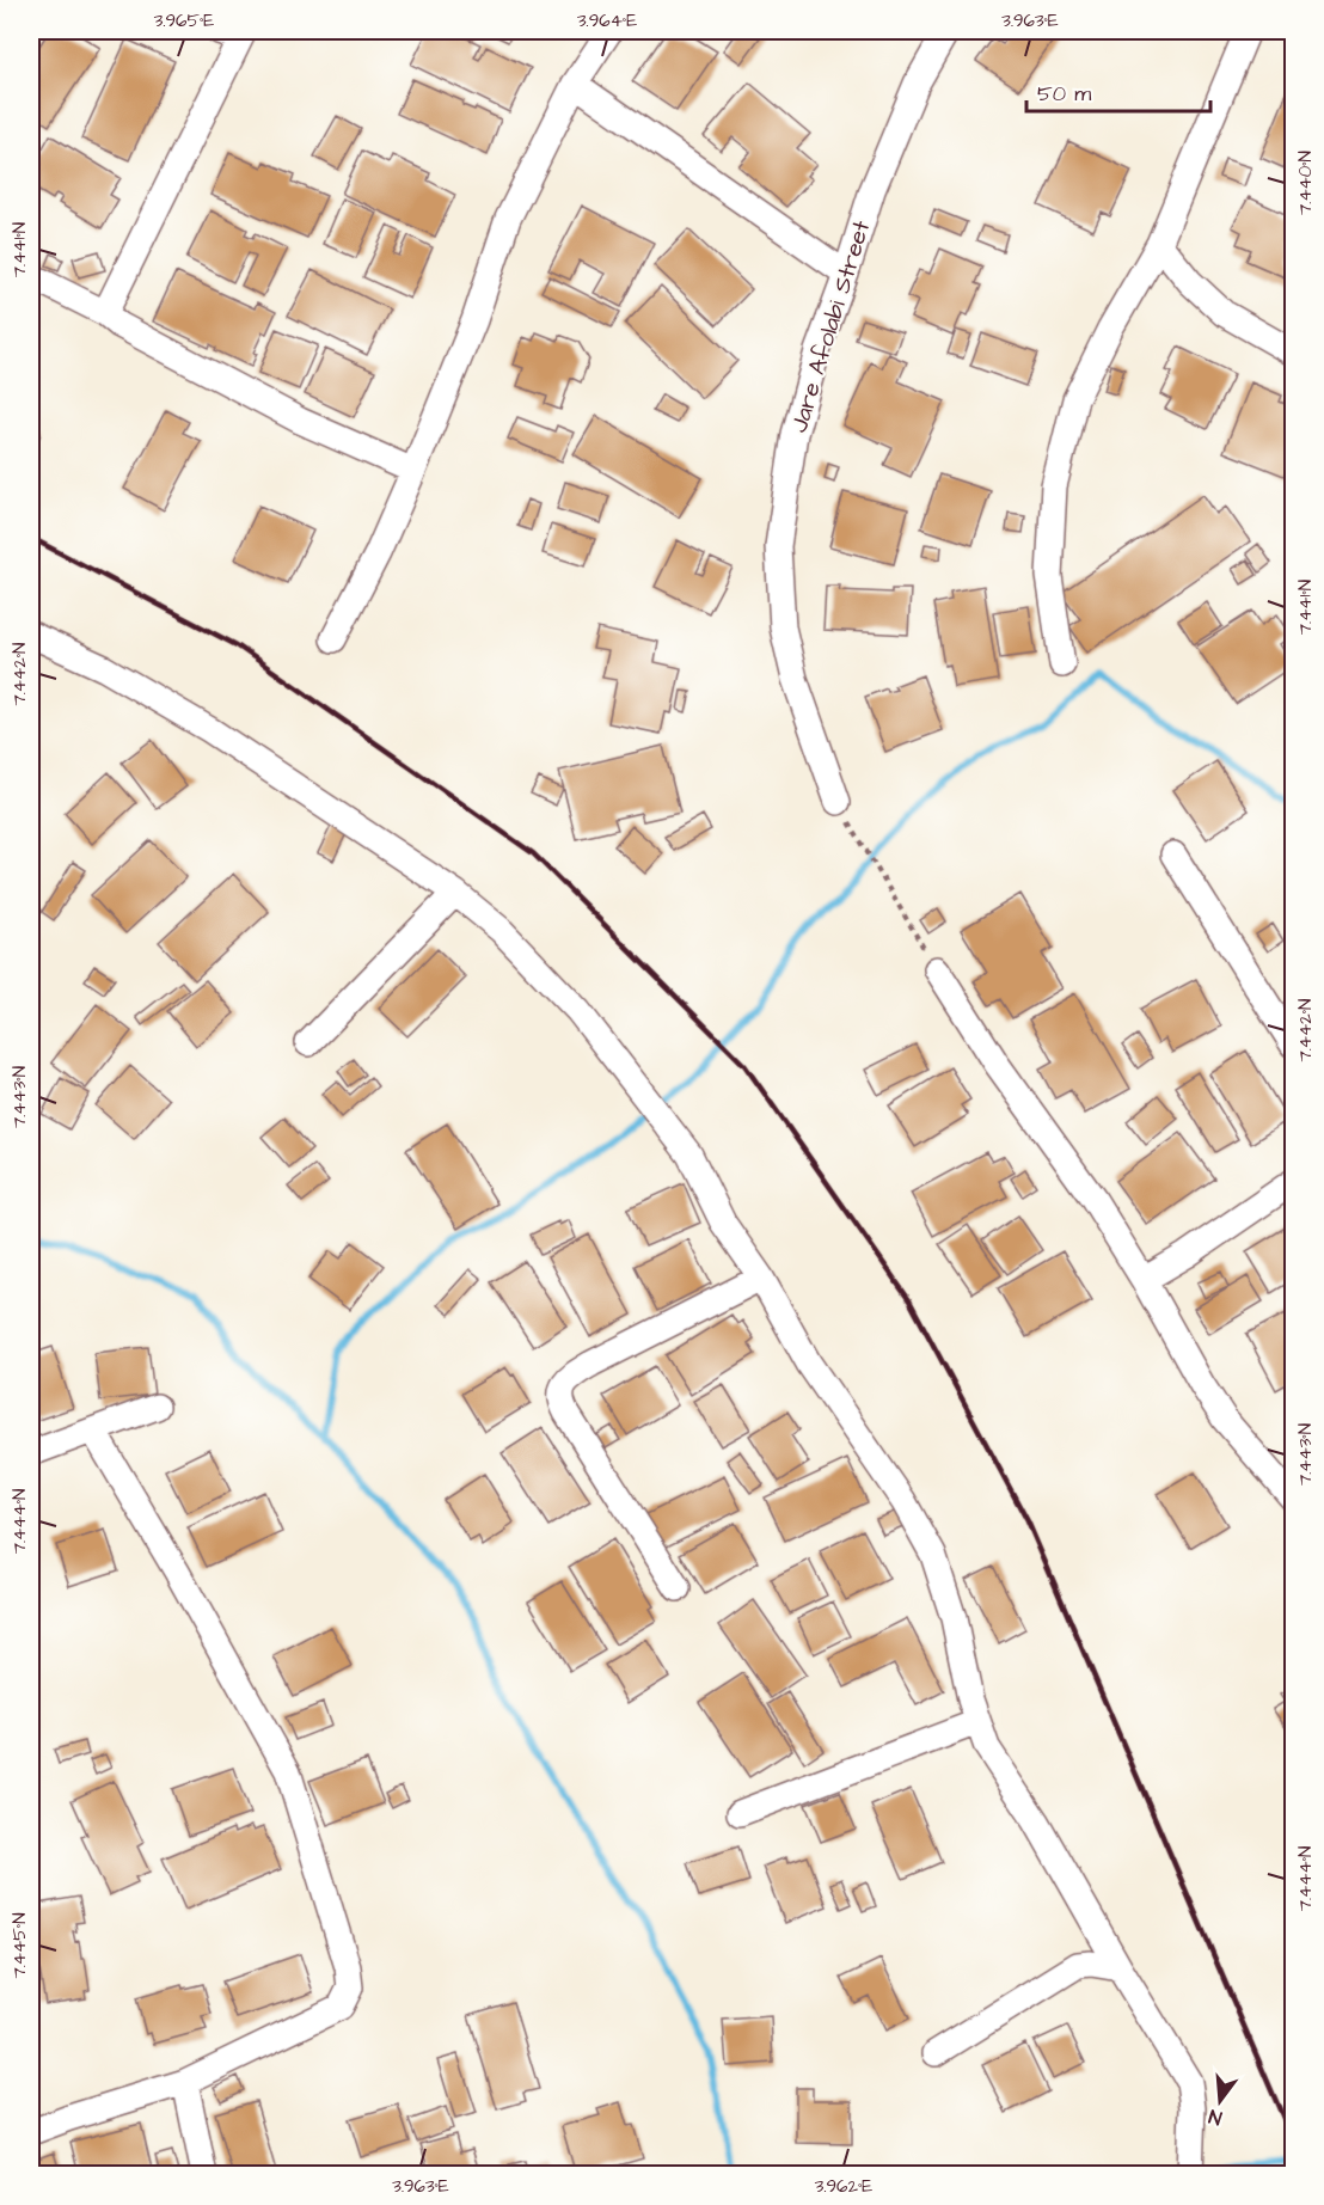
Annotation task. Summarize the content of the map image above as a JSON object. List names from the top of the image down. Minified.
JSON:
{"streets":{"street":["Jare Afolabi Street"]},"scale_bar":"50 m","north":"bottom","coordinates":["3.965°E","3.964°E","3.963°E","7.440°N","7.441°N","7.442°N","7.443°N","7.444°N","7.445°N","3.962°E"]}
